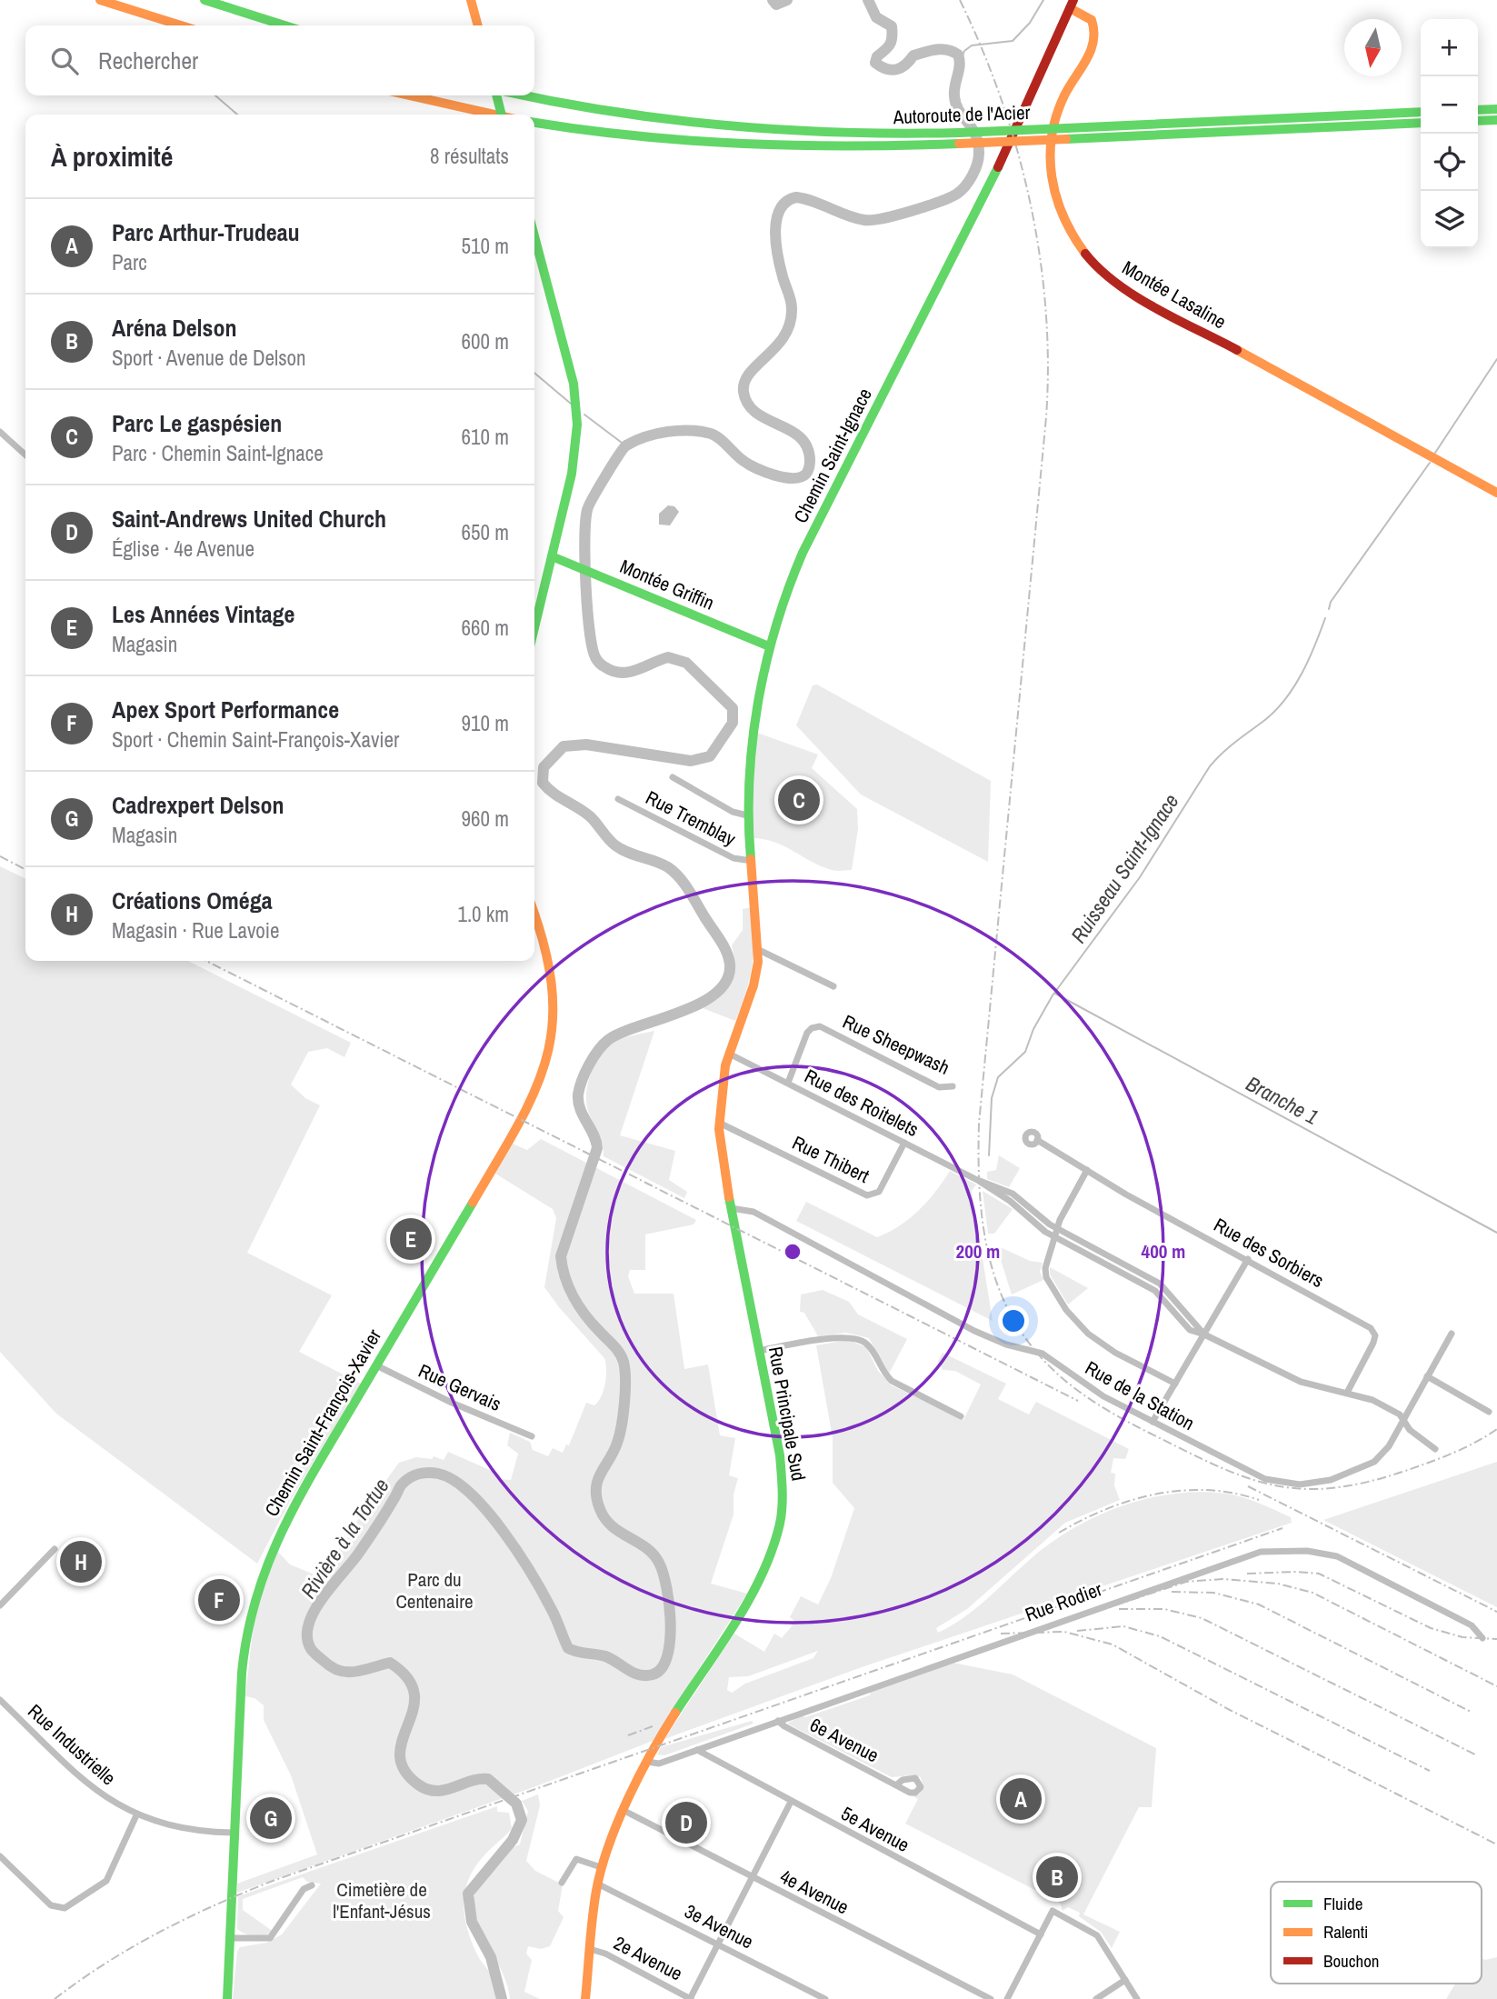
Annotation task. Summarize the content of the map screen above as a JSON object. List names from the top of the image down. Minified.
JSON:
{"streets":{"main road":["Autoroute de l'Acier","Montée Lasaline","Chemin Saint-Ignace","Montée Griffin","Rue Principale Sud","Chemin Saint-François-Xavier"],"street":["Rue Tremblay","Rue Sheepwash","Rue des Roitelets","Rue Thibert","Rue des Sorbiers","Rue Gervais","Rue de la Station","Rue Rodier","6e Avenue","Rue Industrielle","5e Avenue","4e Avenue","3e Avenue","2e Avenue"]},"crossings":[["Montée Lasaline","Chemin Saint-Ignace"],["Chemin Saint-Ignace","Montée Griffin"],["Chemin Saint-Ignace","Rue Tremblay"],["Chemin Saint-Ignace","Rue Principale Sud"],["Rue Sheepwash","Rue des Roitelets"],["Rue des Roitelets","Rue Thibert"],["Rue des Roitelets","Rue des Sorbiers"],["Rue des Roitelets","Rue de la Station"],["Rue des Roitelets","Rue Principale Sud"],["Rue Thibert","Rue Principale Sud"],["Rue Gervais","Chemin Saint-François-Xavier"],["Rue de la Station","Rue Principale Sud"],["Rue Principale Sud","Rue Rodier"],["Rue Principale Sud","4e Avenue"],["Rue Principale Sud","3e Avenue"],["Rue Principale Sud","2e Avenue"],["Chemin Saint-François-Xavier","Rue Industrielle"],["Rue Rodier","6e Avenue"],["Rue Rodier","5e Avenue"]],"water":["Ruisseau Saint-Ignace","Branche 1","Rivière à la Tortue"],"parks":["Parc du Centenaire","Cimetière de l'Enfant-Jésus"],"legend":["Fluide","Ralenti","Bouchon"],"north":"bottom","page":{"map_buttons":["+","−"],"search":"Rechercher","heading":["À proximité","8 résultats"],"list":[{"mark":"A","name":"Parc Arthur-Trudeau","note":"Parc","value":"510 m"},{"mark":"B","name":"Aréna Delson","note":"Sport · Avenue de Delson","value":"600 m"},{"mark":"C","name":"Parc Le gaspésien","note":"Parc · Chemin Saint-Ignace","value":"610 m"},{"mark":"D","name":"Saint-Andrews United Church","note":"Église · 4e Avenue","value":"650 m"},{"mark":"E","name":"Les Années Vintage","note":"Magasin","value":"660 m"},{"mark":"F","name":"Apex Sport Performance","note":"Sport · Chemin Saint-François-Xavier","value":"910 m"},{"mark":"G","name":"Cadrexpert Delson","note":"Magasin","value":"960 m"},{"mark":"H","name":"Créations Oméga","note":"Magasin · Rue Lavoie","value":"1.0 km"}],"pins":["C","E","H","F","A","G","D","B"]},"rings":["200 m","400 m"]}
